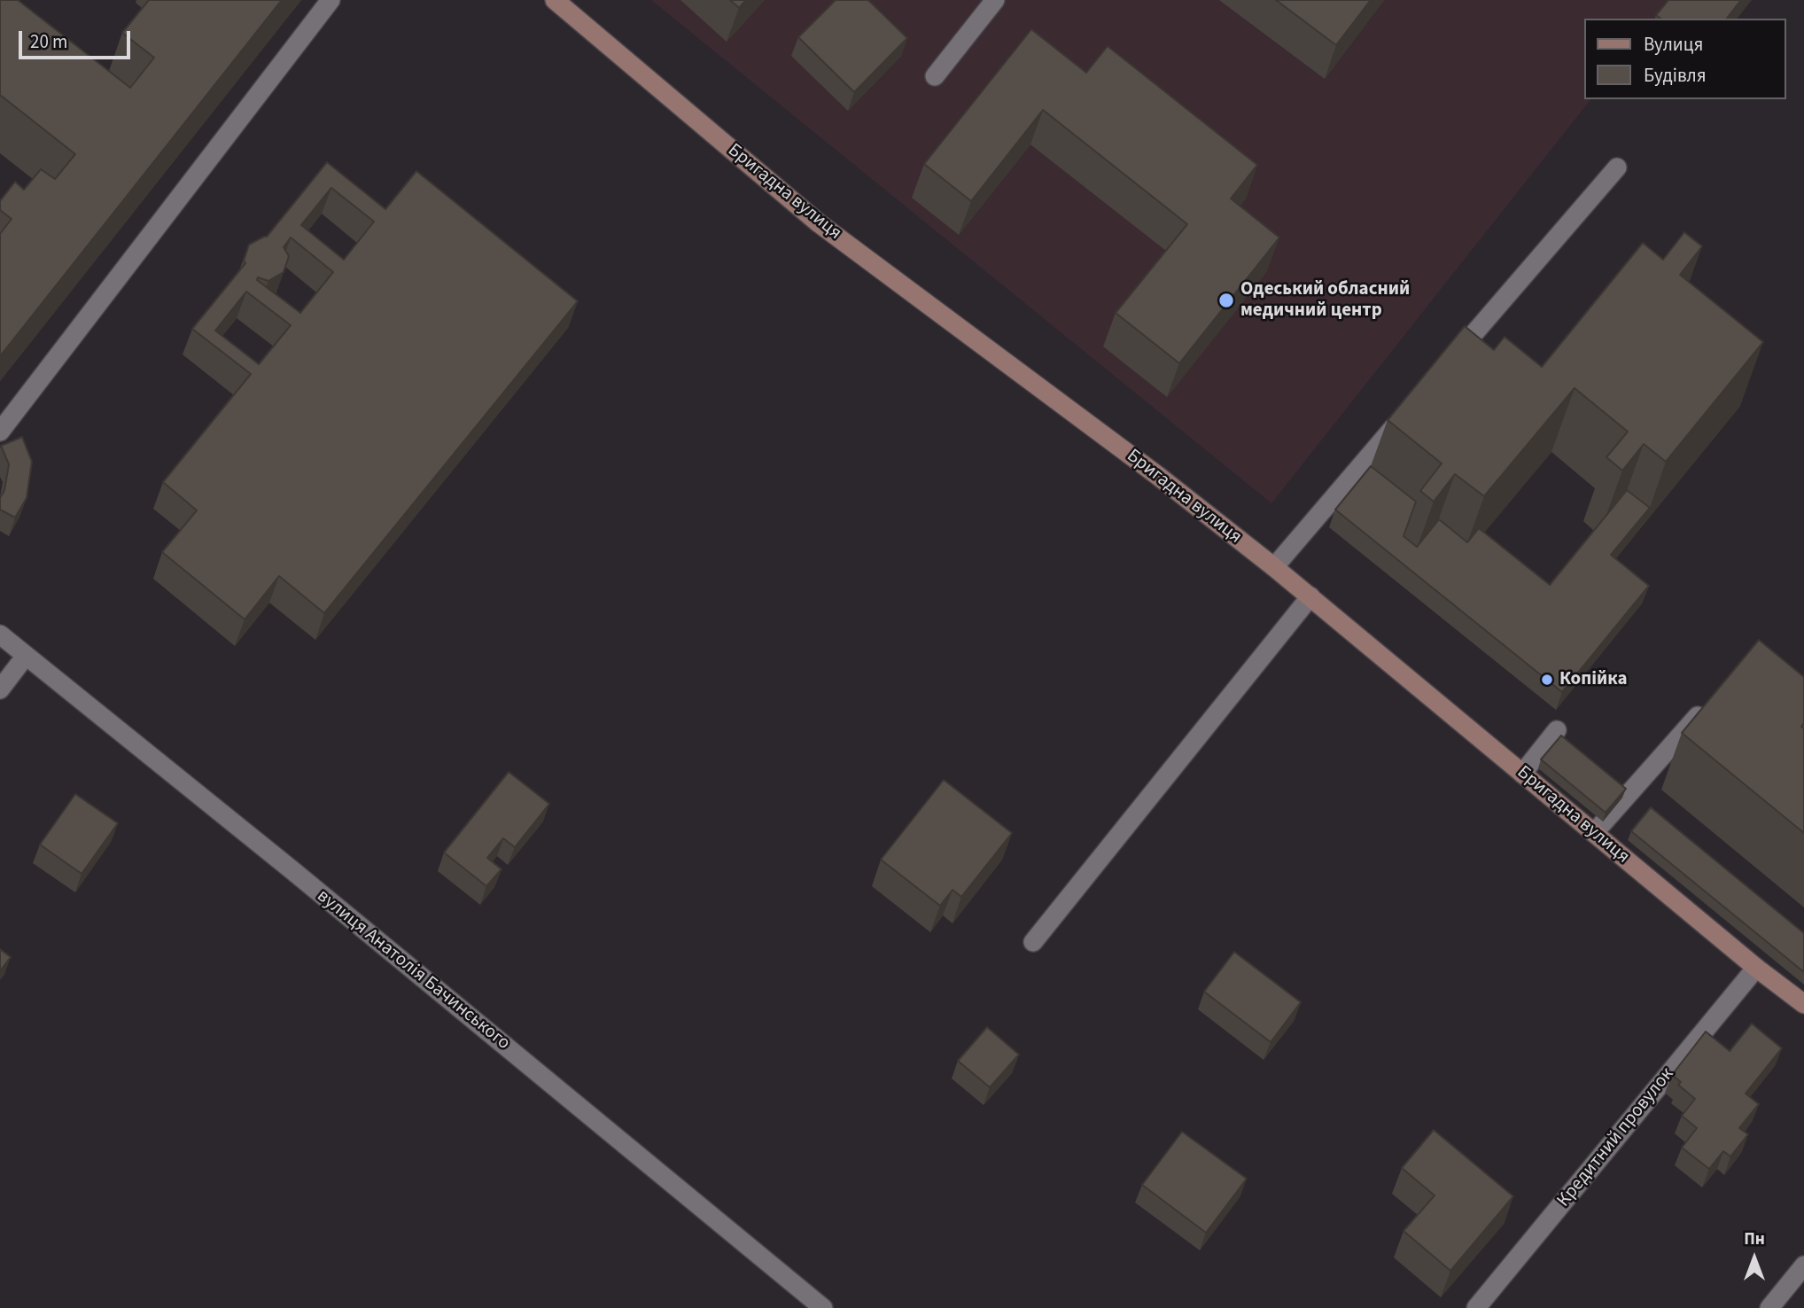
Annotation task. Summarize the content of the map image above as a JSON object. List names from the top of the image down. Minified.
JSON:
{"streets":{"street":["Бригадна вулиця","вулиця Анатолія Бачинського","Кредитний провулок"]},"crossings":[["Бригадна вулиця","Кредитний провулок"]],"places":["Одеський обласний медичний центр","Копійка"],"legend":["Вулиця","Будівля"],"scale_bar":"20 m","north":"top"}
